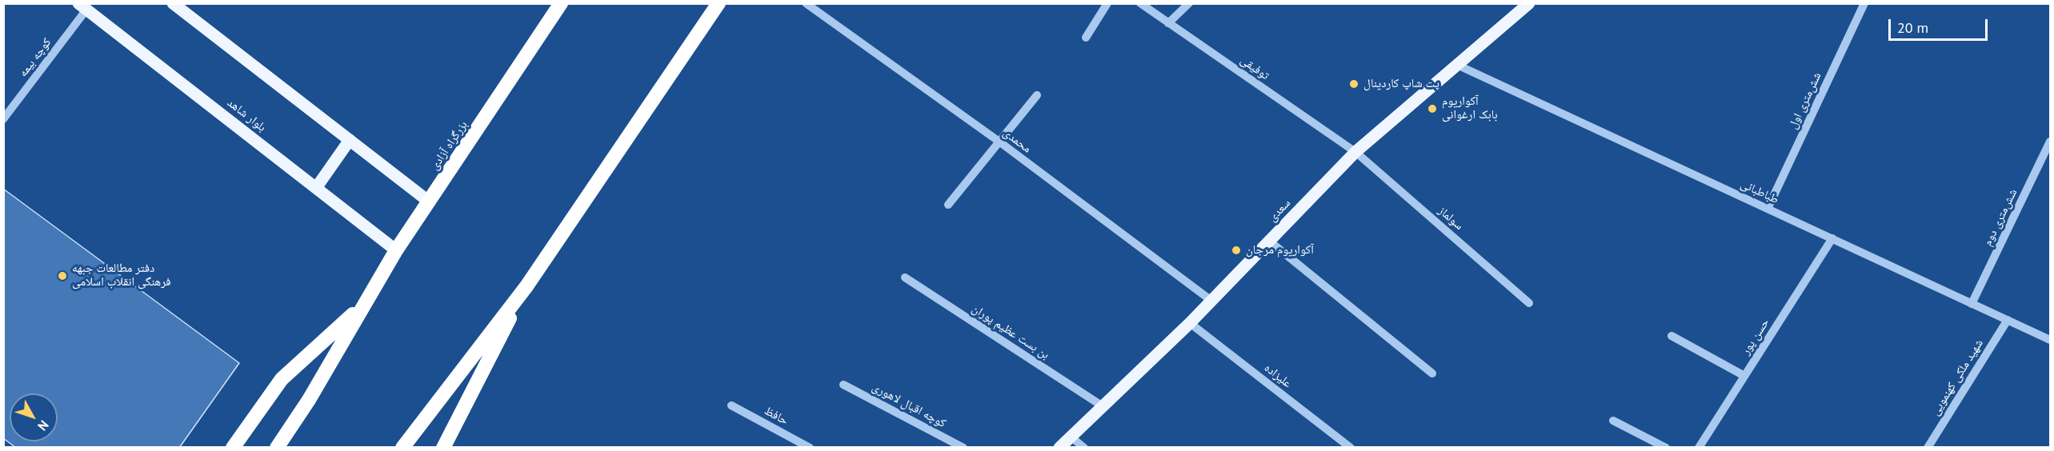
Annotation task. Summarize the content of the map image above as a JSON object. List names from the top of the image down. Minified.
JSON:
{"streets":{"highway":["بزرگراه آزادی"],"main road":["بلوار شاهد","سعدی"],"street":["کوچه بیمه","توفیقی","شش‌متری اول","محمدی","طباطبائی","شش‌متری دوم","سولماز","بن بست عظیم پوران","حسن پور","علیزاده","شهید ملکی کهنمویی","کوچه اقبال لاهوری","حافظ"]},"crossings":[["کوچه بیمه","بلوار شاهد"],["توفیقی","سعدی"],["توفیقی","سولماز"],["شش‌متری اول","طباطبائی"],["بلوار شاهد","بزرگراه آزادی"],["محمدی","سعدی"],["طباطبائی","سعدی"],["طباطبائی","شش‌متری دوم"],["طباطبائی","حسن پور"],["طباطبائی","شهید ملکی کهنمویی"],["سعدی","سولماز"],["سعدی","بن بست عظیم پوران"],["سعدی","علیزاده"]],"places":["پت شاپ کاردینال","آکواریوم بابک ارغوانی","آکواریوم مرجان","دفتر مطالعات جبهه فرهنگی انقلاب اسلامی"],"scale_bar":"20 m","north":"bottom right"}
